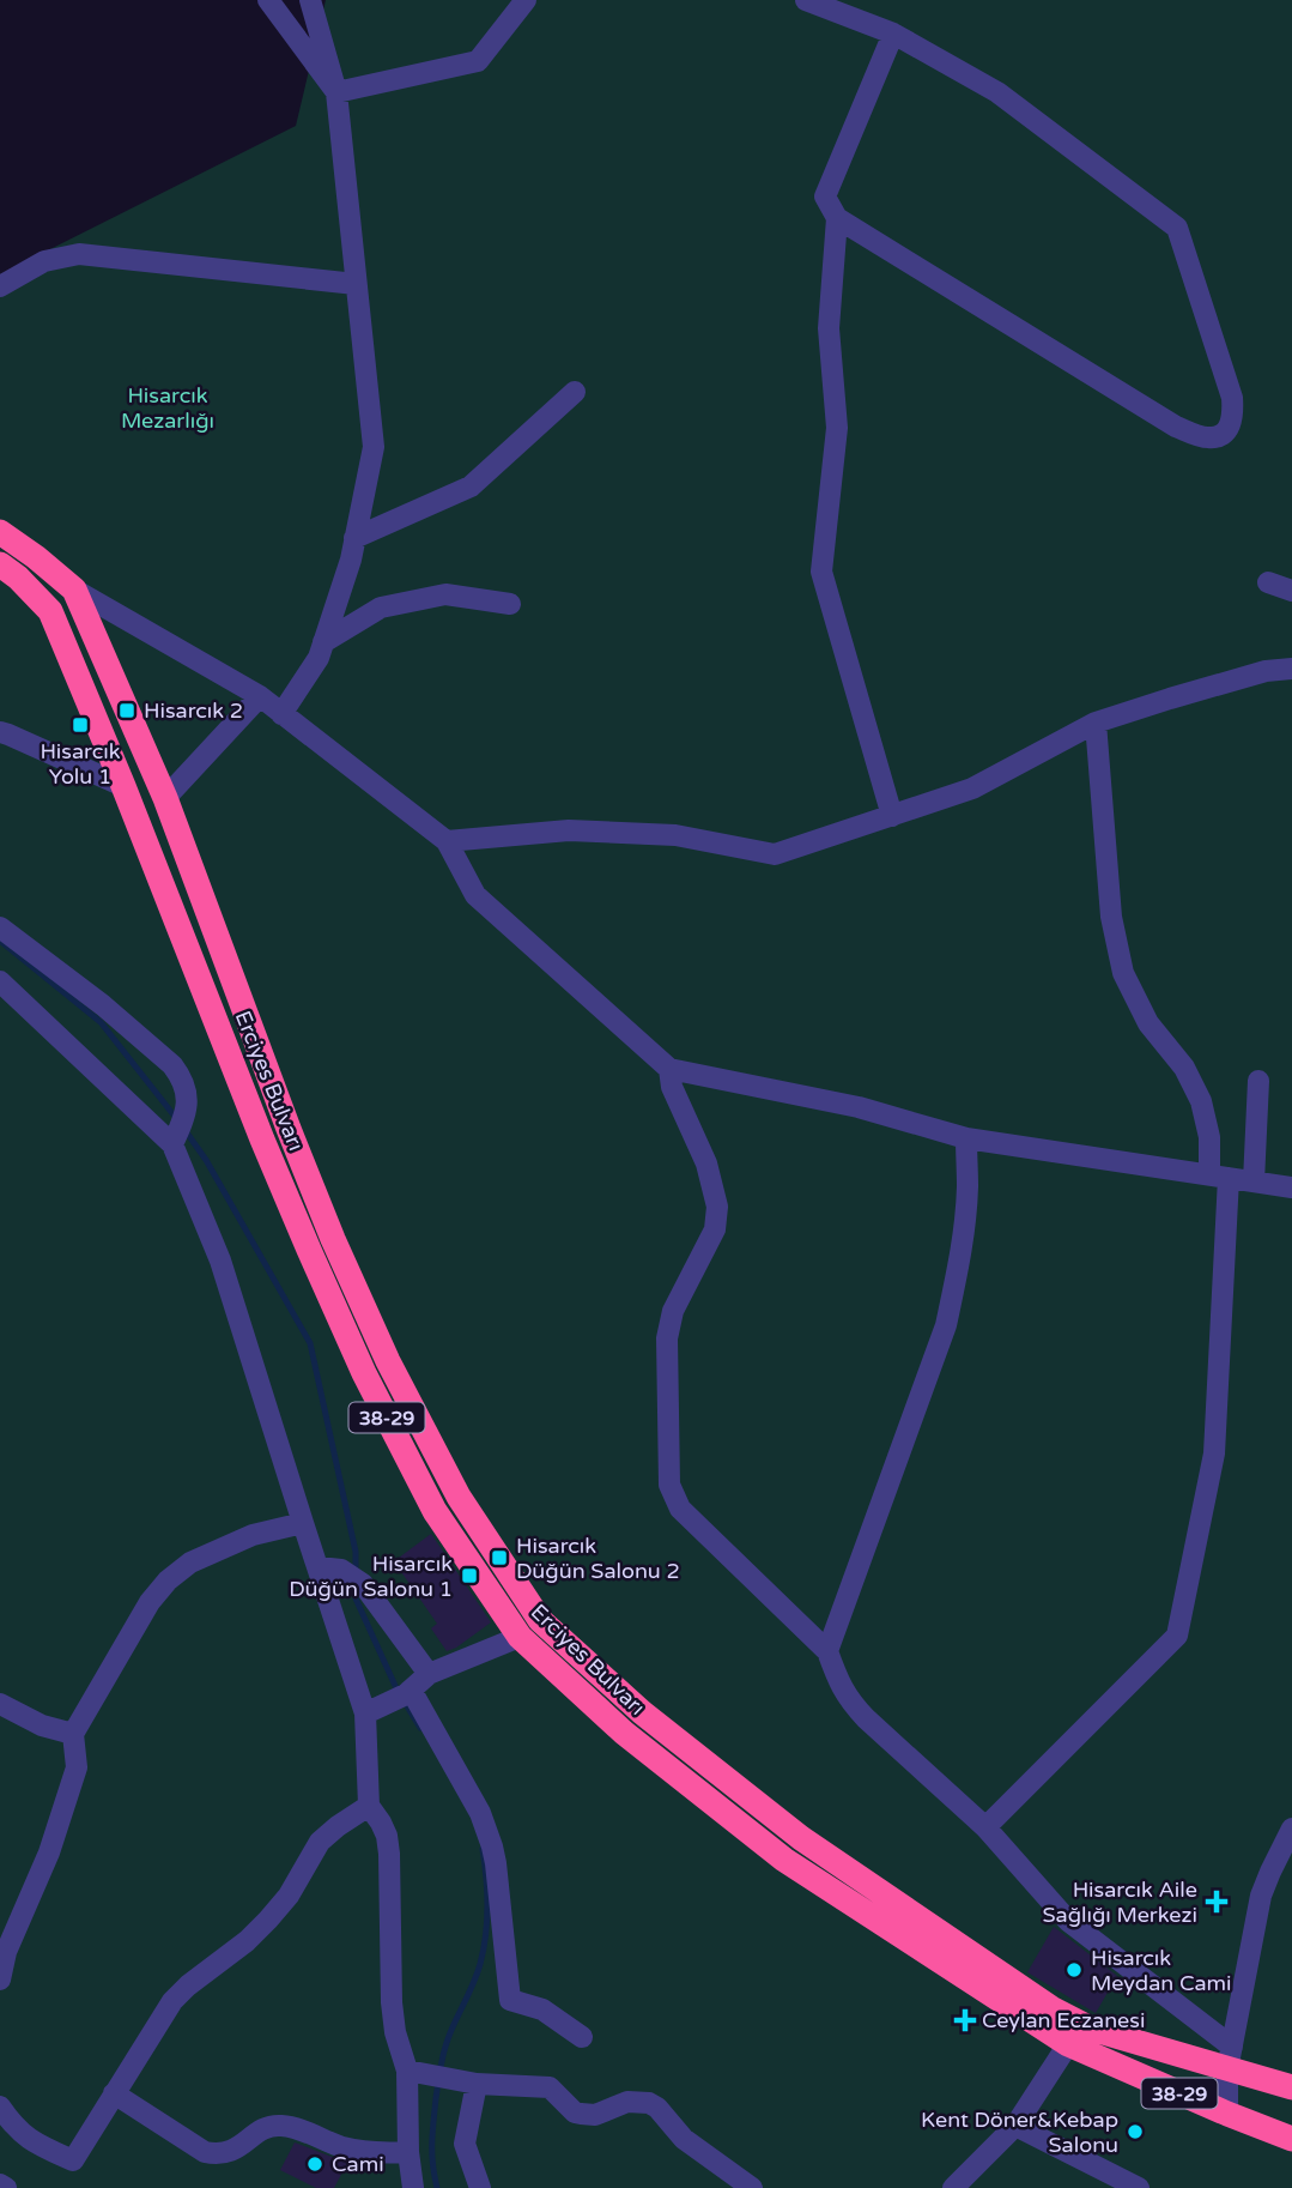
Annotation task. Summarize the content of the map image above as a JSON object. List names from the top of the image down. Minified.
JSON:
{"streets":{"highway":["Erciyes Bulvarı","38-29"]},"parks":["Hisarcık Mezarlığı"],"places":{"transit":["Hisarcık 2","Hisarcık Yolu 1","Hisarcık Düğün Salonu 2","Hisarcık Düğün Salonu 1"],"health":["Hisarcık Aile Sağlığı Merkezi","Ceylan Eczanesi"],"other":["Hisarcık Meydan Cami","Kent Döner&Kebap Salonu","Cami"]}}
